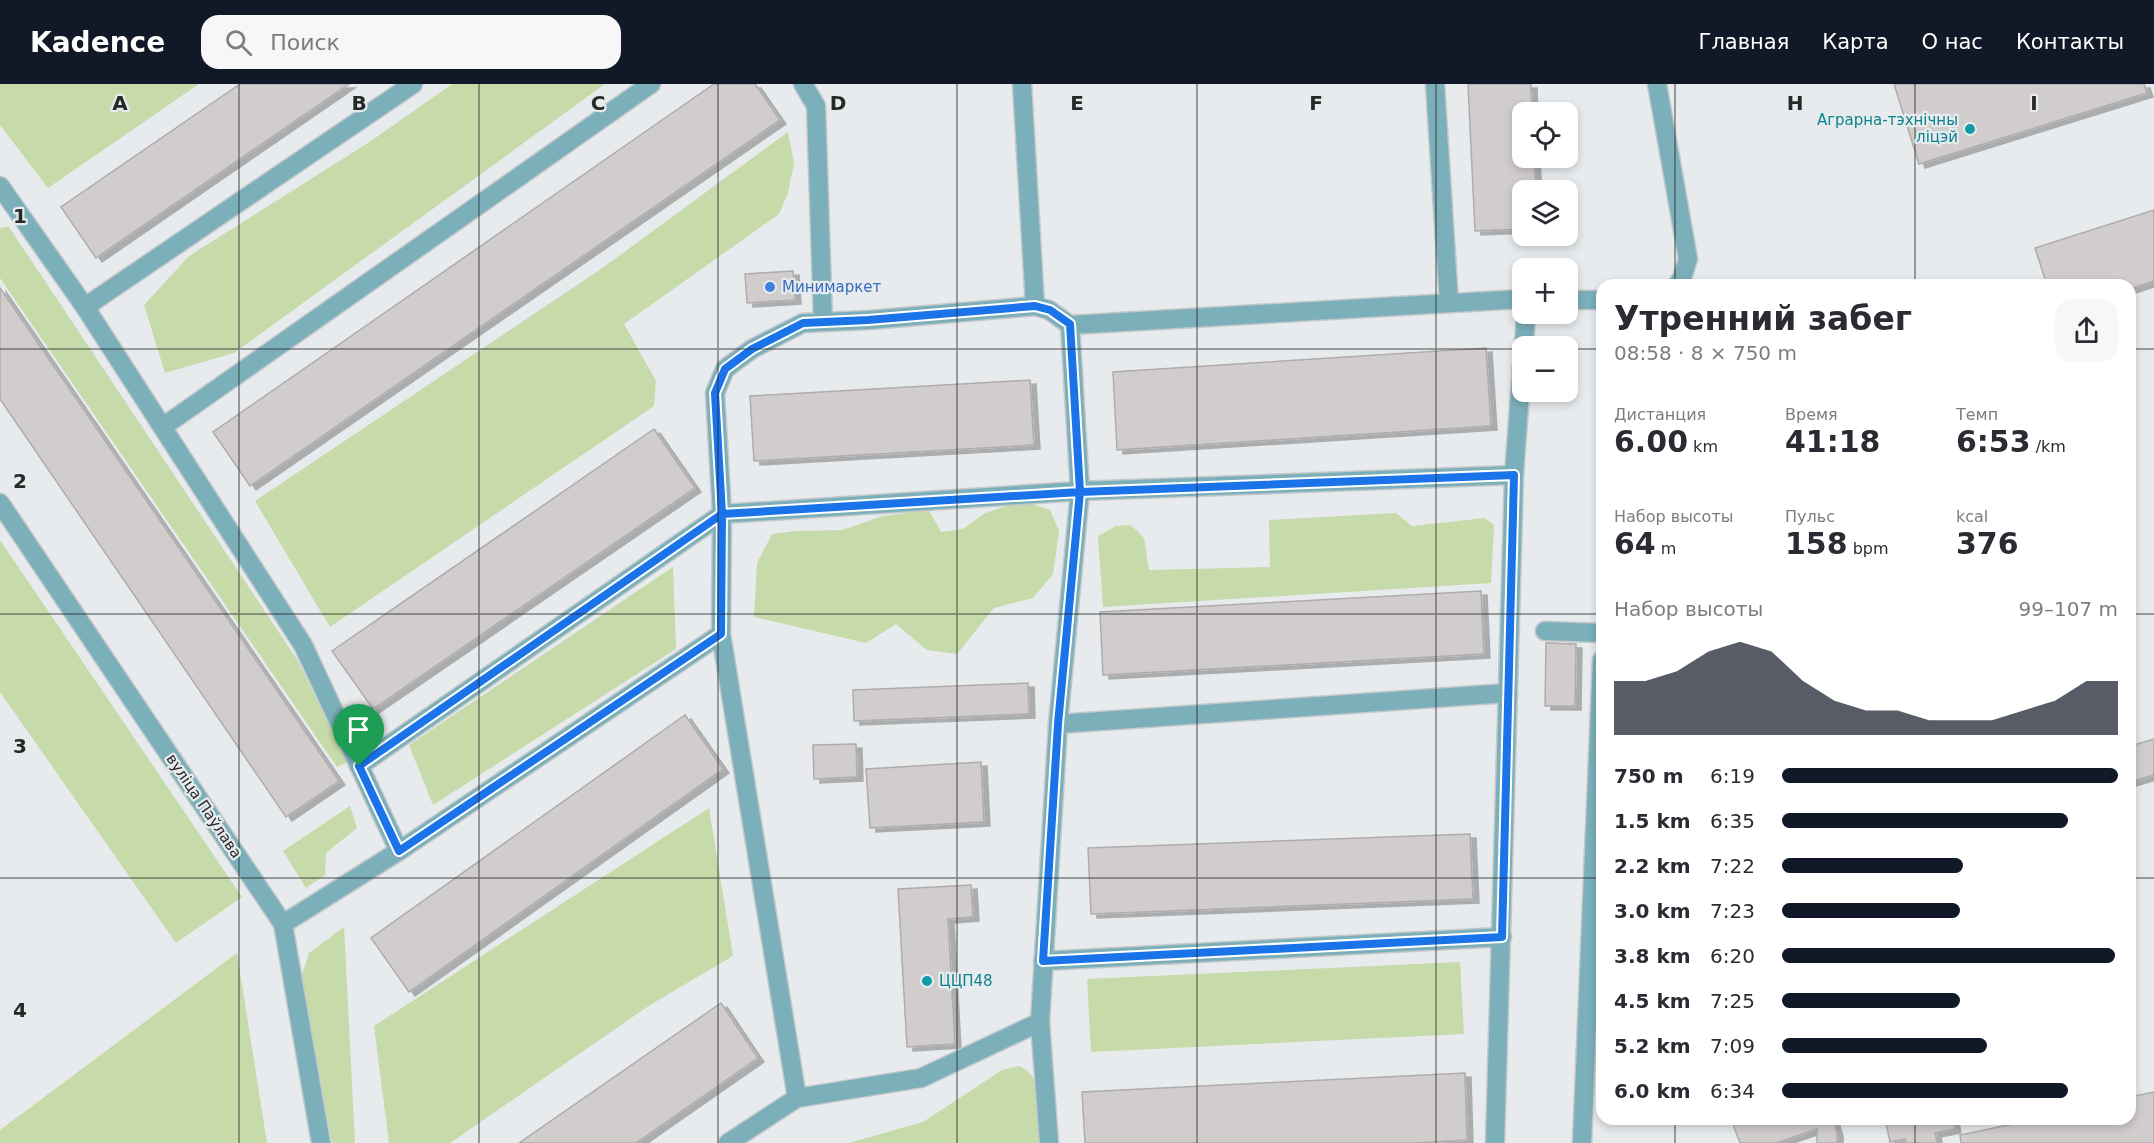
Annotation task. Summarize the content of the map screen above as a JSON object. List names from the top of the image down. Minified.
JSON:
{"streets":{"street":["вуліца Паўлава"]},"places":["Аграрна-тэхнічны ліцэй","Минимаркет","ЦЦП48"],"page":{"header":"Kadence","search":"Поиск","nav":["Главная","Карта","О нас","Контакты"],"map_buttons":["+","−"],"heading":["Утренний забег","08:58 · 8 × 750 m"],"stats":[["Дистанция","6.00 km"],["Время","41:18"],["Темп","6:53 /km"],["Набор высоты","64 m"],["Пульс","158 bpm"],["kcal","376"]],"chart":["Набор высоты","99–107 m"],"list":[{"name":"750 m","note":"6:19"},{"name":"1.5 km","note":"6:35"},{"name":"2.2 km","note":"7:22"},{"name":"3.0 km","note":"7:23"},{"name":"3.8 km","note":"6:20"},{"name":"4.5 km","note":"7:25"},{"name":"5.2 km","note":"7:09"},{"name":"6.0 km","note":"6:34"}]},"grid":{"columns":["A","B","C","D","E","F","H","I"],"rows":["1","2","3","4"]}}
